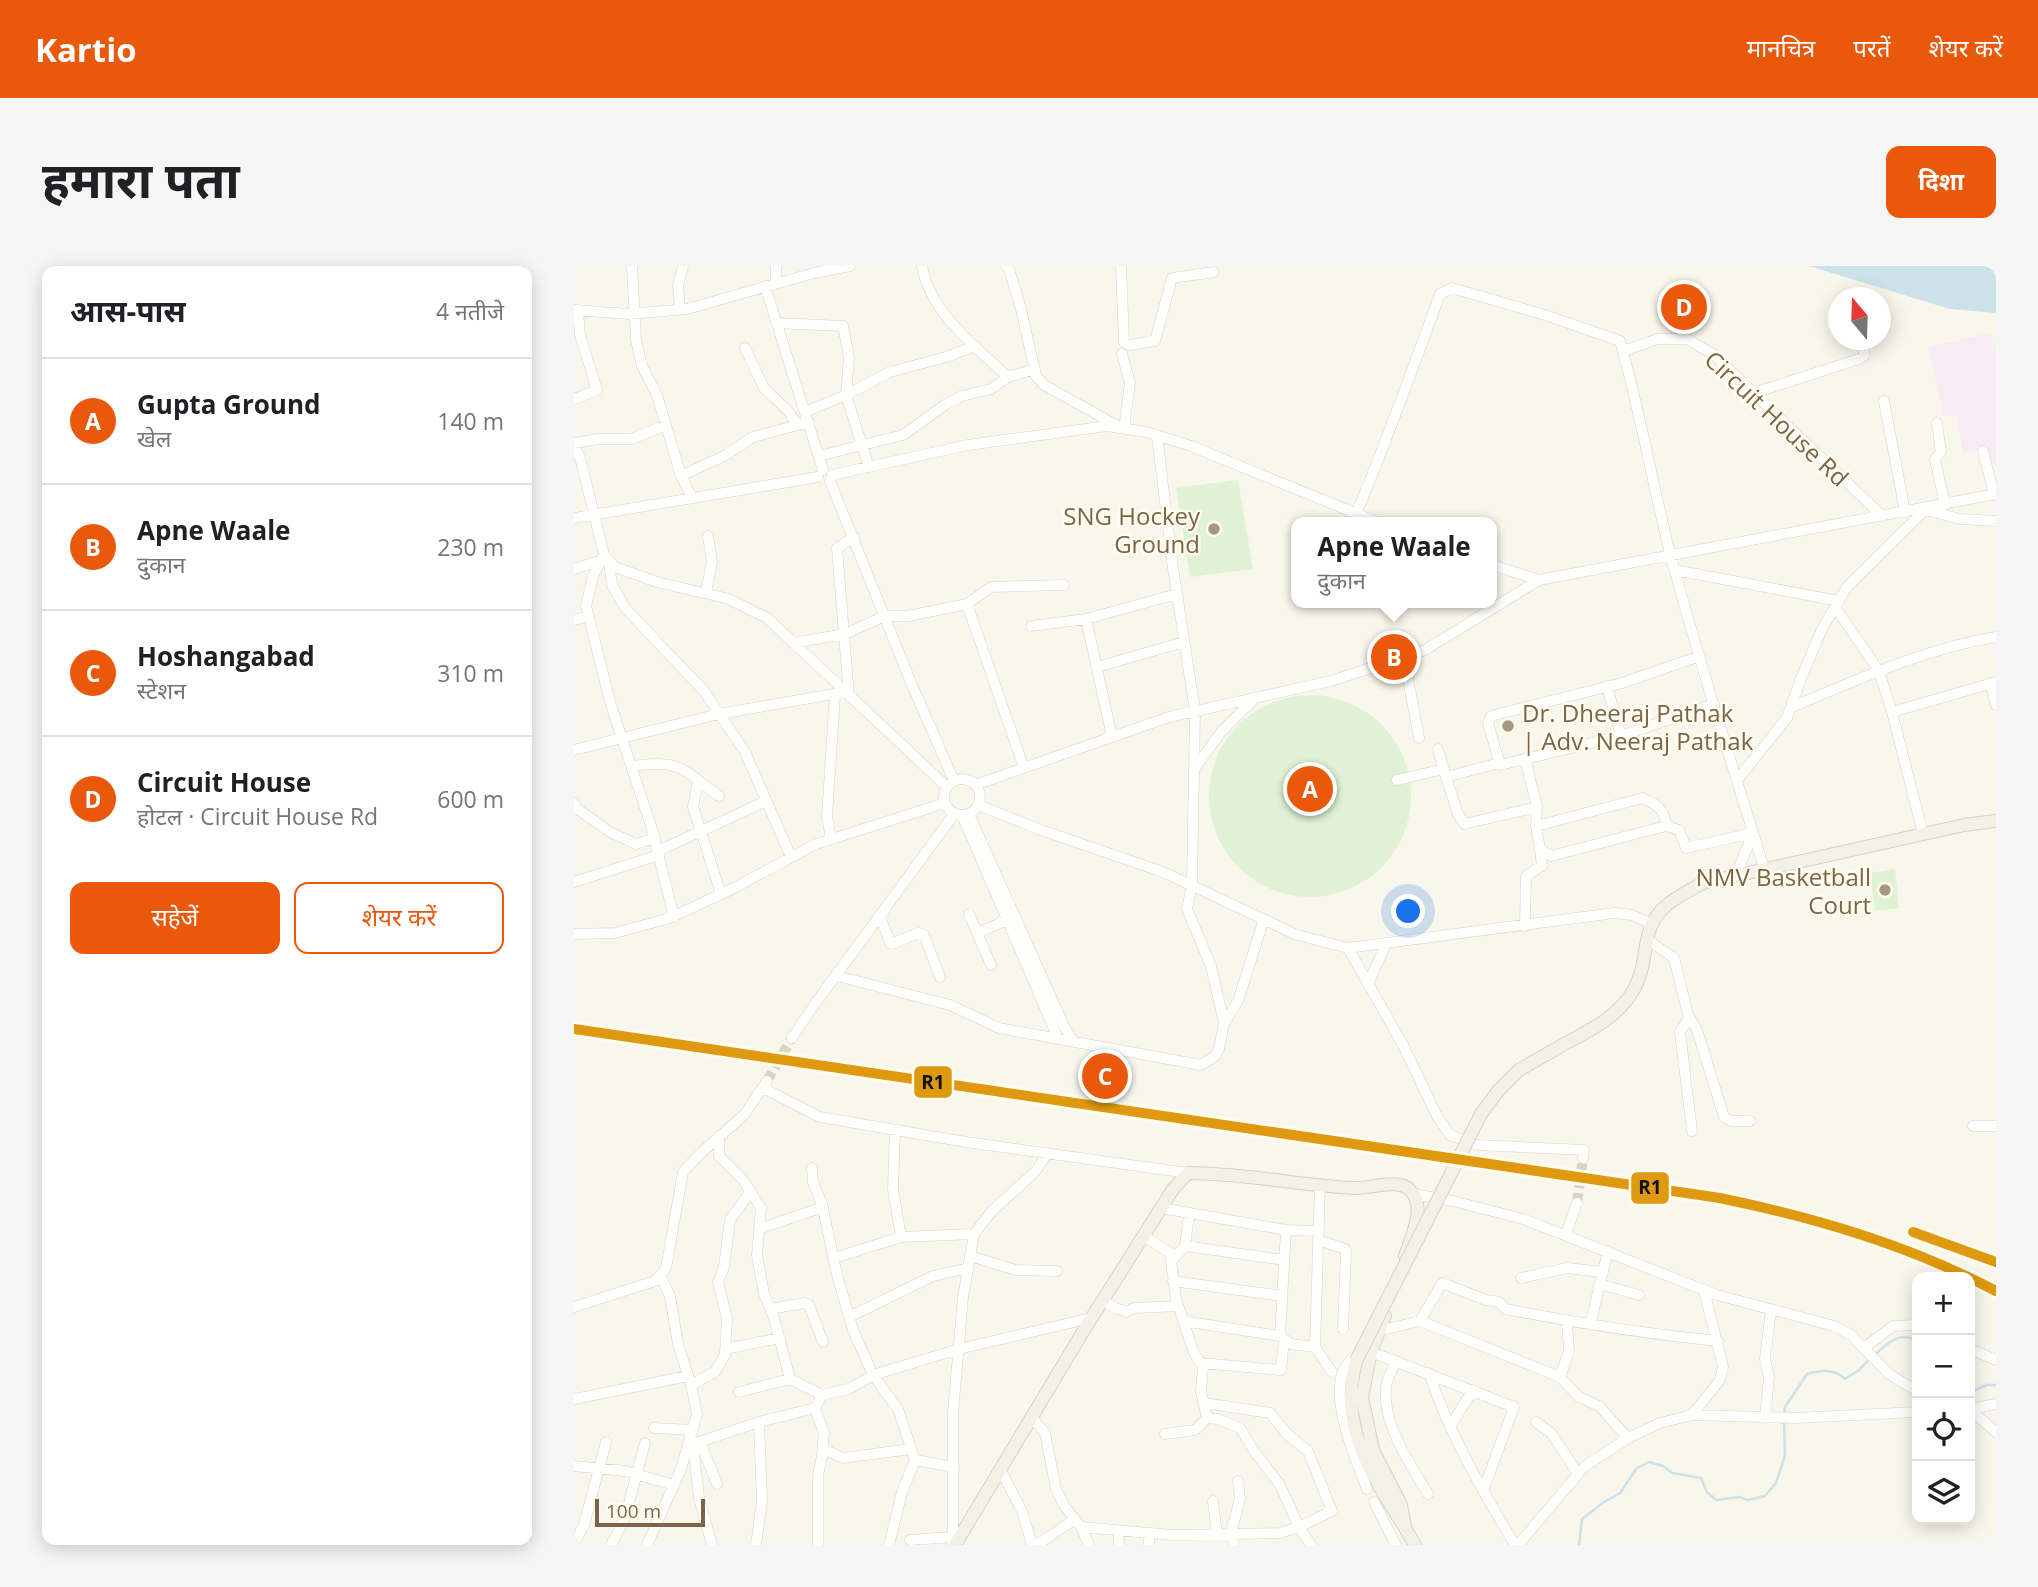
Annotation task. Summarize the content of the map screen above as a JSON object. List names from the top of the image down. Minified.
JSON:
{"streets":{"street":["Circuit House Rd"]},"places":["SNG Hockey Ground","Dr. Dheeraj Pathak | Adv. Neeraj Pathak","NMV Basketball Court"],"lines":["transit line R1"],"scale_bar":"100 m","north":"top","page":{"header":"Kartio","nav":["मानचित्र","परतें","शेयर करें"],"title":"हमारा पता","buttons":["दिशा",["सहेजें","शेयर करें"]],"heading":["आस-पास","4 नतीजे"],"pins":["D","B","A","C"],"list":[{"mark":"A","name":"Gupta Ground","note":"खेल","value":"140 m"},{"mark":"B","name":"Apne Waale","note":"दुकान","value":"230 m"},{"mark":"C","name":"Hoshangabad","note":"स्टेशन","value":"310 m"},{"mark":"D","name":"Circuit House","note":"होटल · Circuit House Rd","value":"600 m"}],"popup":["Apne Waale","दुकान"],"map_buttons":["+","−"],"scale":"100 m"}}
